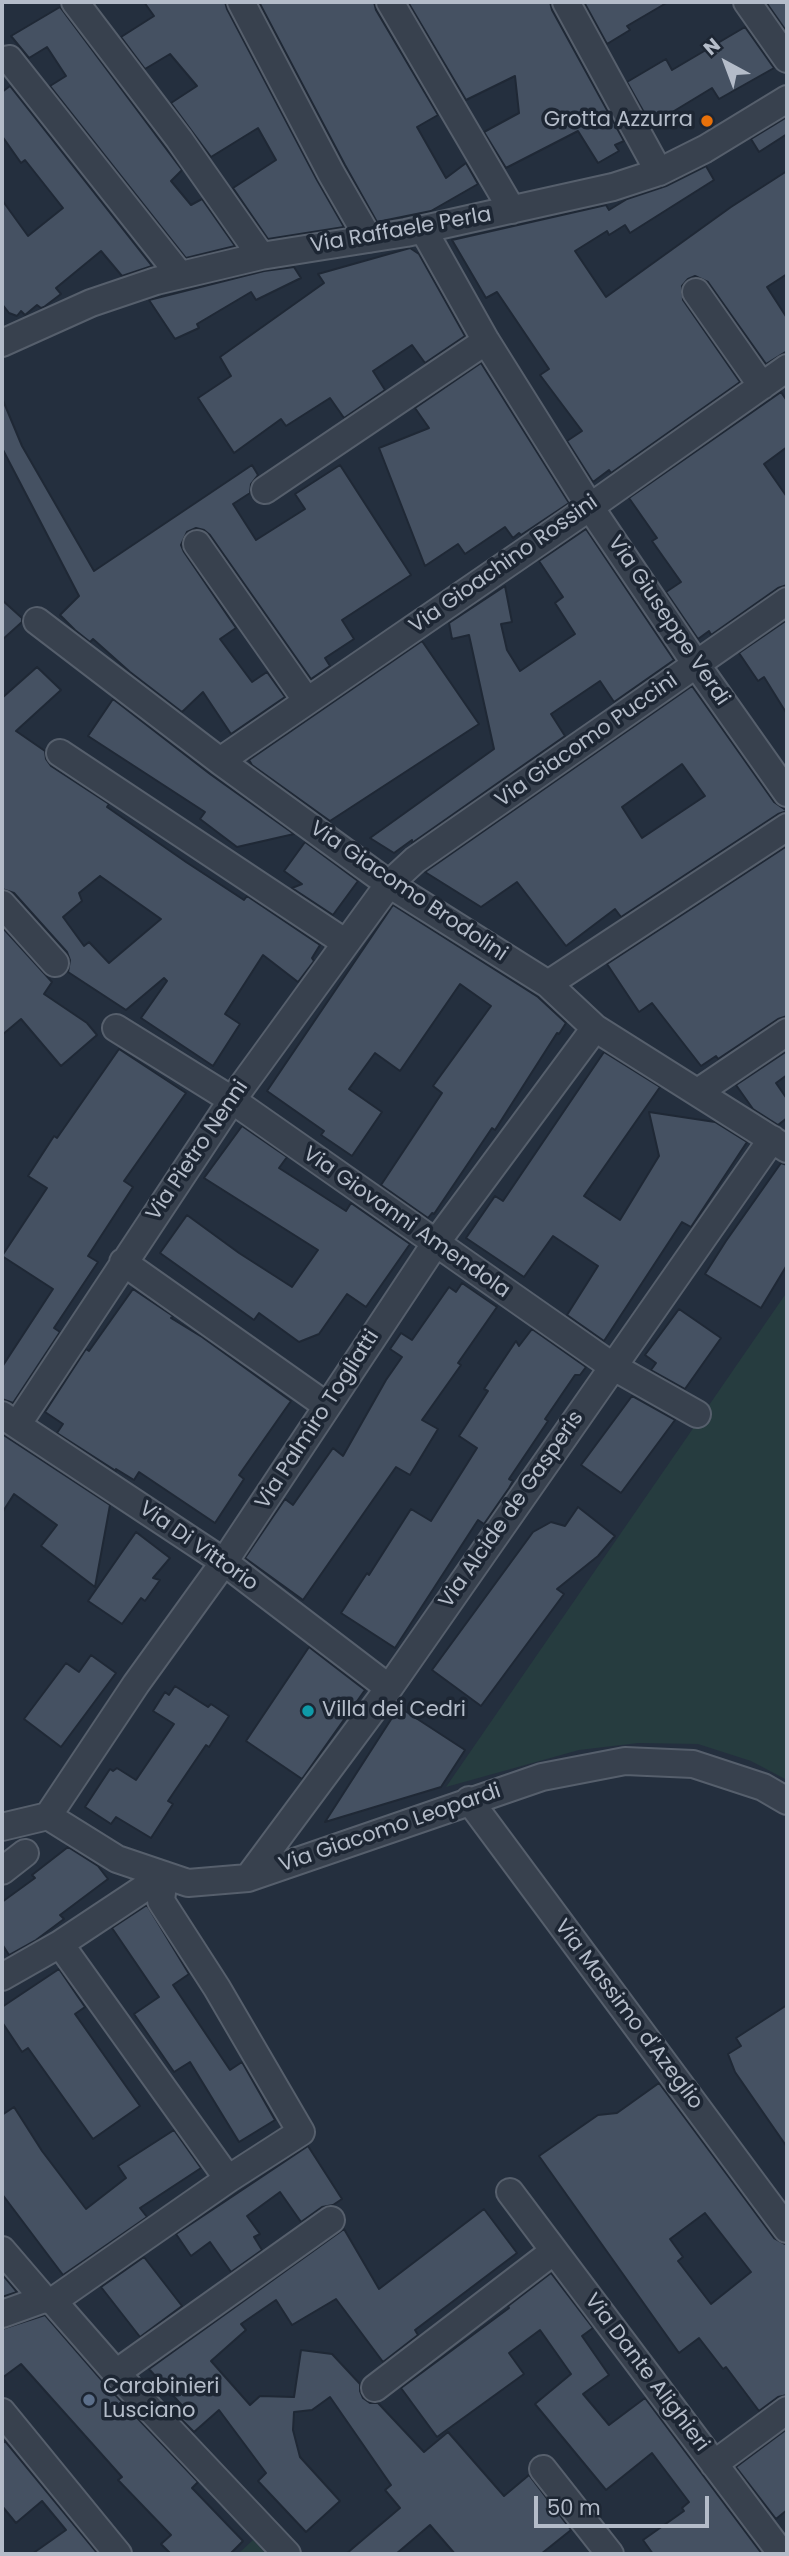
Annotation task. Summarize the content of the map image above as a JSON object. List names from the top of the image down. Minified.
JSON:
{"streets":{"street":["Via Raffaele Perla","Via Gioachino Rossini","Via Giuseppe Verdi","Via Giacomo Puccini","Via Giacomo Brodolini","Via Pietro Nenni","Via Giovanni Amendola","Via Palmiro Togliatti","Via Alcide de Gasperis","Via Di Vittorio","Via Giacomo Leopardi","Via Massimo d'Azeglio","Via Dante Alighieri"]},"crossings":[["Via Raffaele Perla","Via Giuseppe Verdi"],["Via Gioachino Rossini","Via Giuseppe Verdi"],["Via Gioachino Rossini","Via Giacomo Brodolini"],["Via Giuseppe Verdi","Via Giacomo Puccini"],["Via Giacomo Puccini","Via Giacomo Brodolini"],["Via Giacomo Puccini","Via Pietro Nenni"],["Via Giacomo Brodolini","Via Pietro Nenni"],["Via Giacomo Brodolini","Via Palmiro Togliatti"],["Via Giacomo Brodolini","Via Alcide de Gasperis"],["Via Pietro Nenni","Via Giovanni Amendola"],["Via Pietro Nenni","Via Di Vittorio"],["Via Giovanni Amendola","Via Palmiro Togliatti"],["Via Giovanni Amendola","Via Alcide de Gasperis"],["Via Palmiro Togliatti","Via Di Vittorio"],["Via Palmiro Togliatti","Via Giacomo Leopardi"],["Via Alcide de Gasperis","Via Di Vittorio"],["Via Alcide de Gasperis","Via Giacomo Leopardi"],["Via Giacomo Leopardi","Via Massimo d'Azeglio"]],"places":["Grotta Azzurra","Villa dei Cedri","Carabinieri Lusciano"],"scale_bar":"50 m","north":"top left"}
